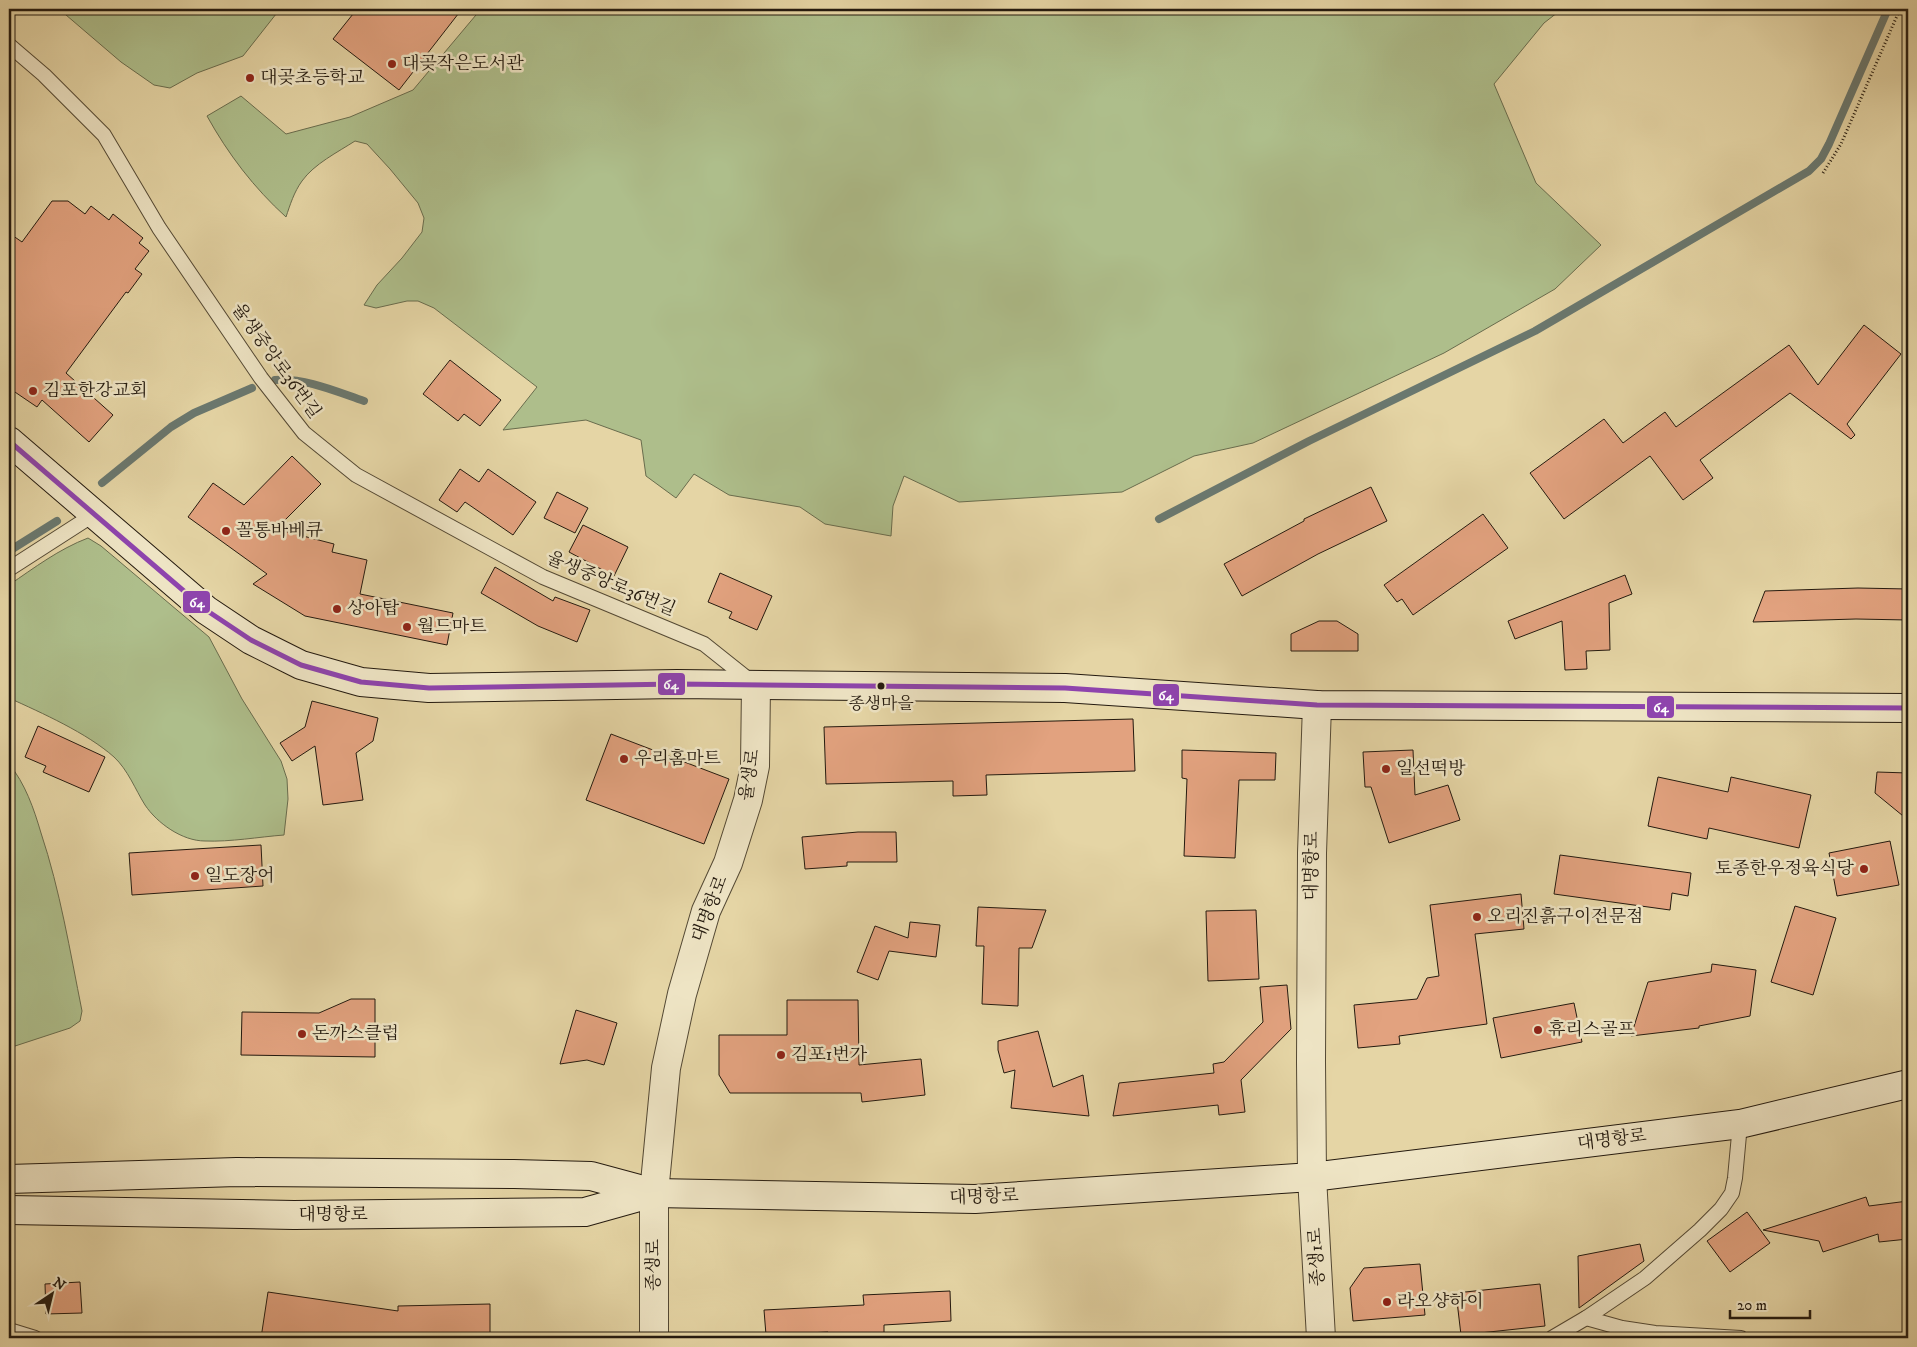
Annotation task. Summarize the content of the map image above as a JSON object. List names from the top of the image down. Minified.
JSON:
{"streets":{"street":["율생로","대명항로","종생1로","종생로"],"lane":["율생중앙로36번길"]},"crossings":[["율생중앙로36번길","율생로"],["율생로","대명항로"],["대명항로","종생1로"],["대명항로","종생로"]],"places":["대곶작은도서관","대곶초등학교","김포한강교회","꼴통바베큐","상아탑","월드마트","종생마을","우리홈마트","일선떡방","토종한우정육식당","일도장어","오리진흙구이전문점","휴리스골프","돈까스클럽","김포1번가","라오샹하이"],"lines":["transit line 64"],"scale_bar":"20 m","north":"top right"}
